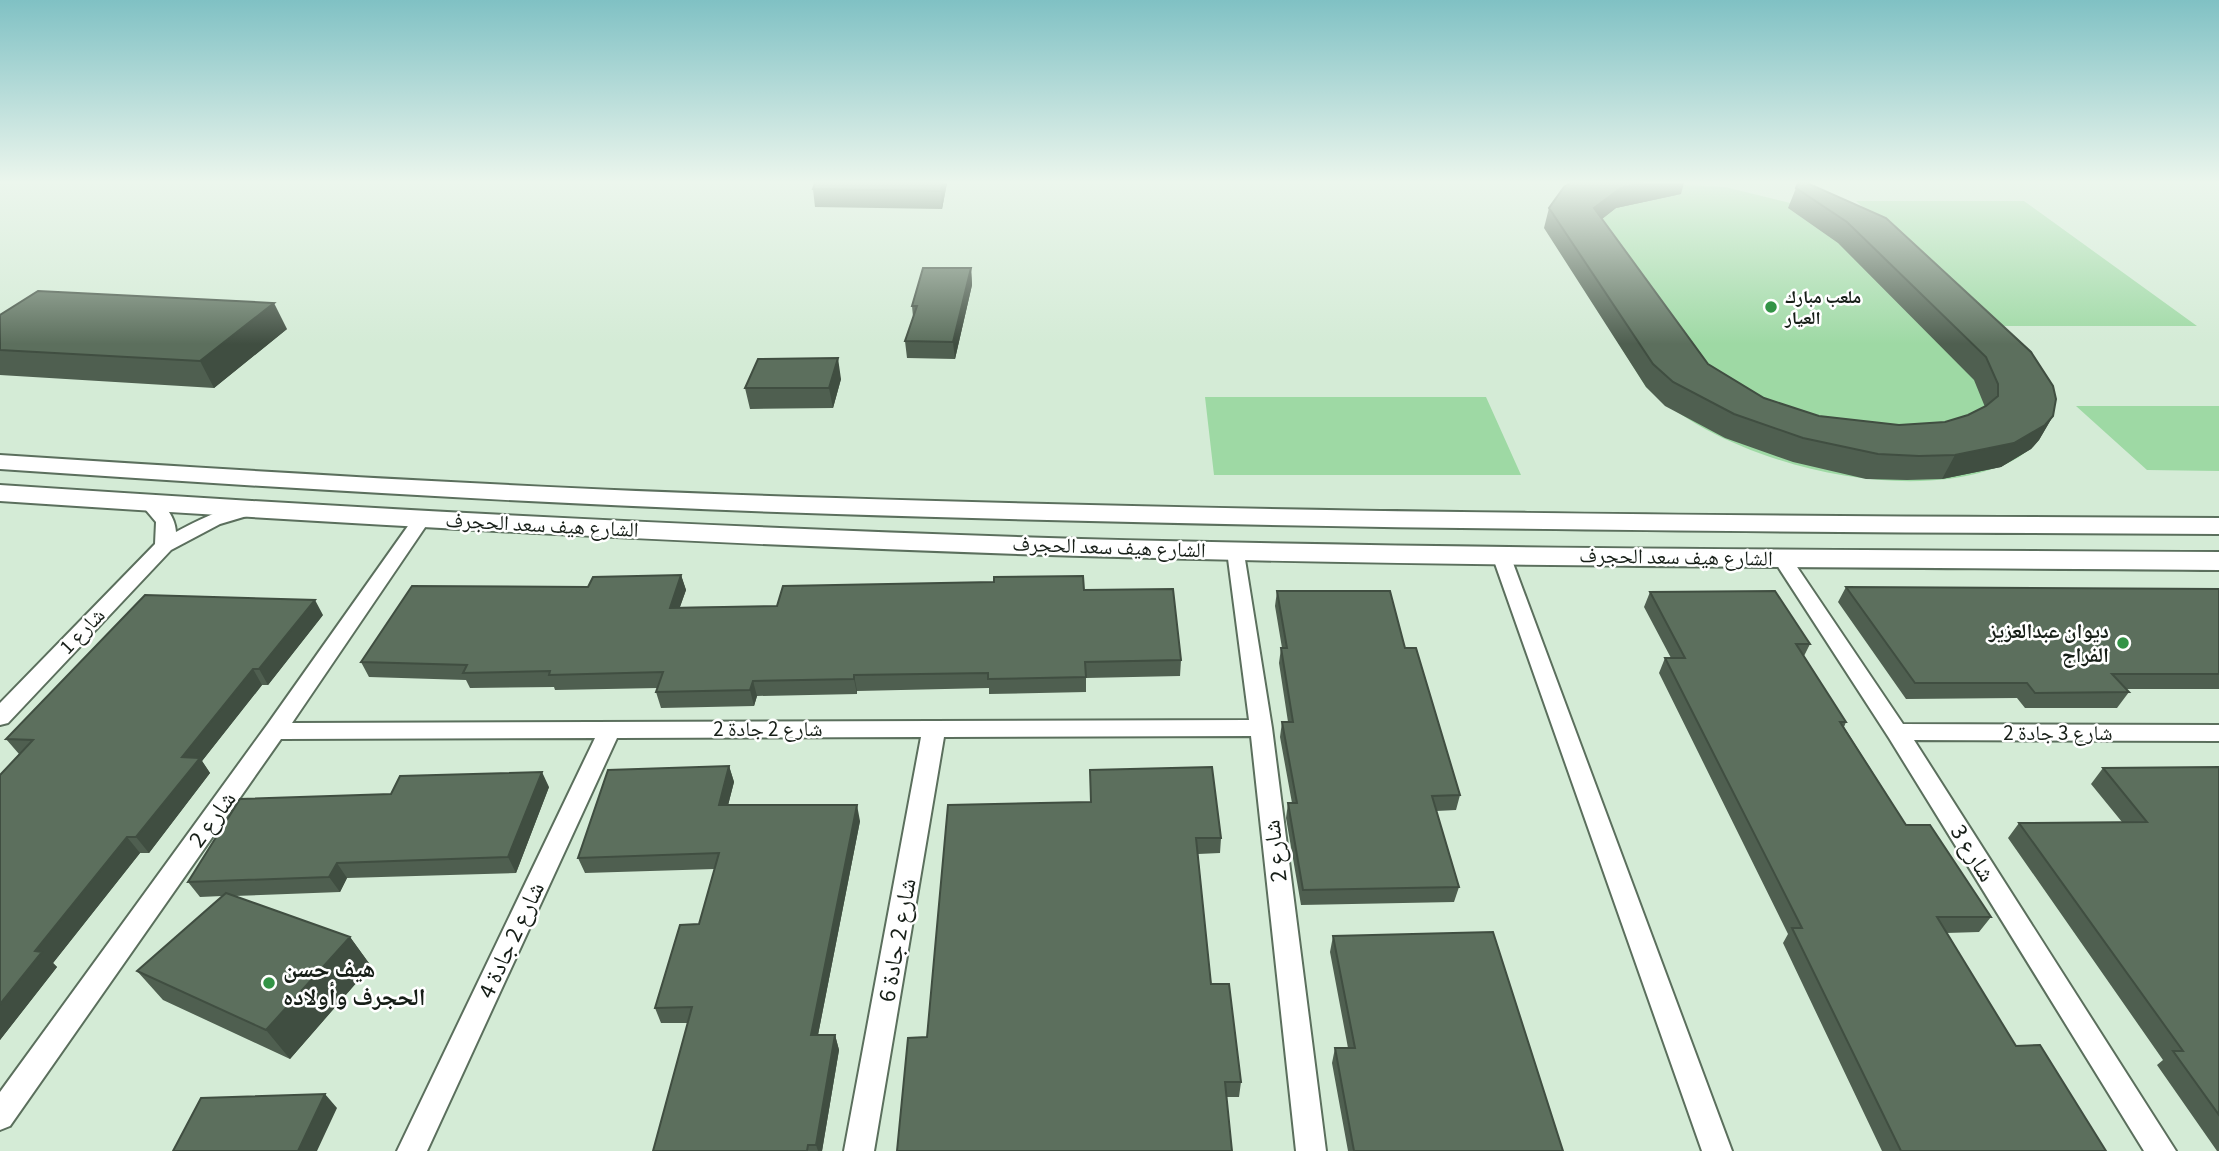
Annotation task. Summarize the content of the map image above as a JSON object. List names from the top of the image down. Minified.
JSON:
{"streets":{"street":["الشارع هيف سعد الحجرف","شارع 1","شارع 2 جادة 2","شارع 3 جادة 2","شارع 2","شارع 3","شارع 2 جادة 4","شارع 2 جادة 6"]},"crossings":[["الشارع هيف سعد الحجرف","شارع 1"],["الشارع هيف سعد الحجرف","شارع 2"],["الشارع هيف سعد الحجرف","شارع 3"],["شارع 2 جادة 2","شارع 2"],["شارع 2 جادة 2","شارع 2 جادة 4"],["شارع 2 جادة 2","شارع 2 جادة 6"],["شارع 3 جادة 2","شارع 3"]],"places":["ملعب مبارك العيار","ديوان عبدالعزيز الفراج","هيف حسن الحجرف وأولاده"]}
